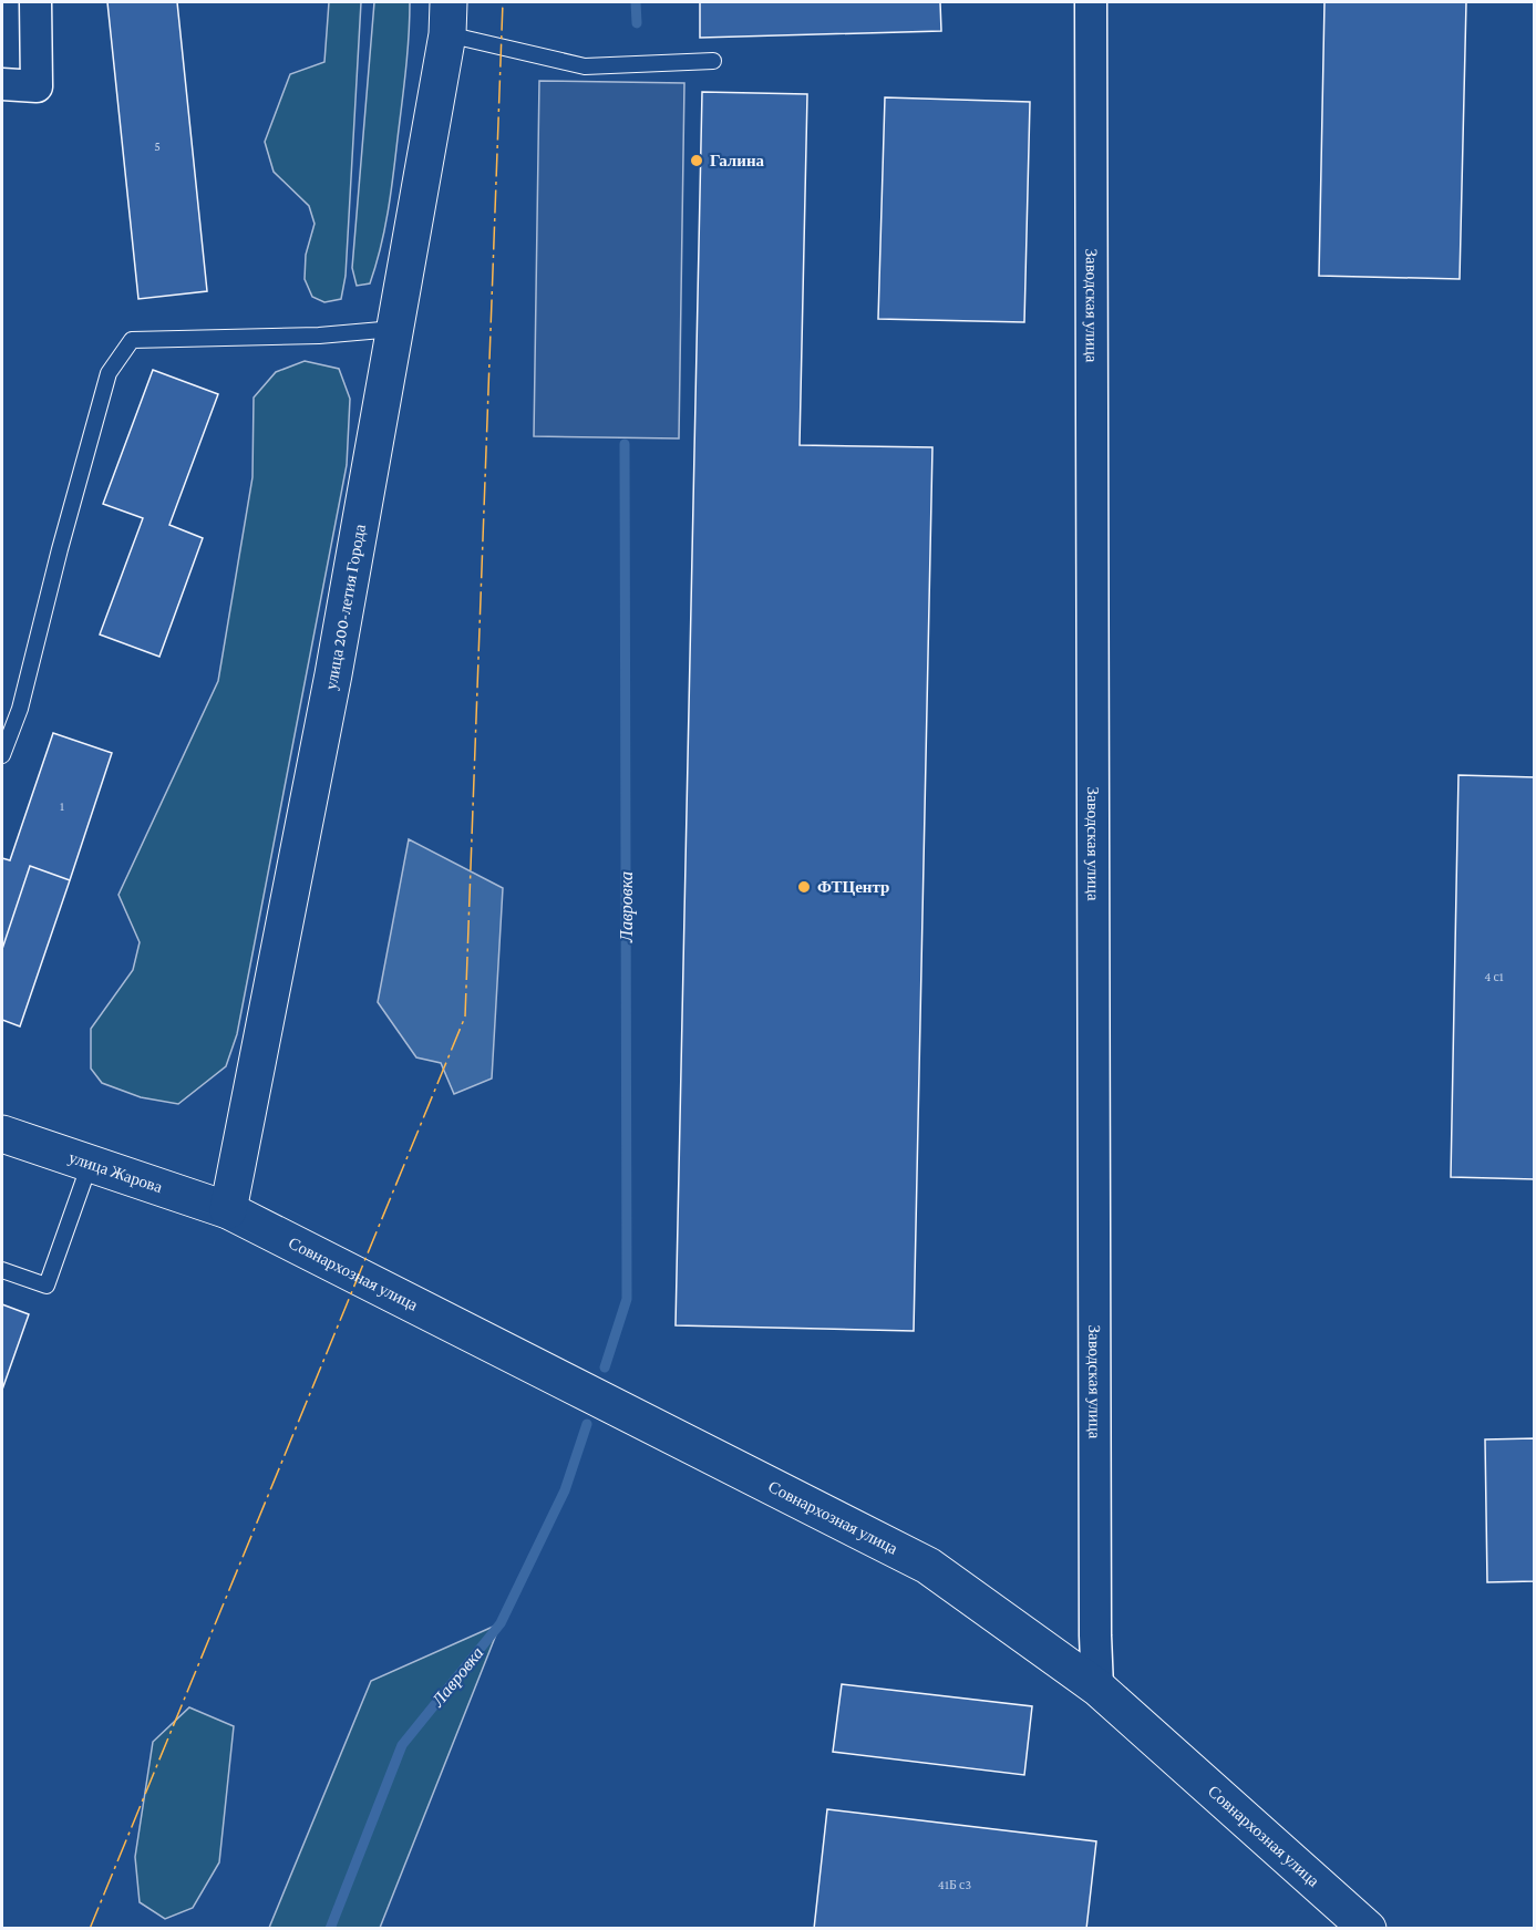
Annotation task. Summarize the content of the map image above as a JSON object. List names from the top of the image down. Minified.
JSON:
{"streets":{"street":["Заводская улица","улица 200-летия Города","улица Жарова","Совнархозная улица"]},"crossings":[["Заводская улица","Совнархозная улица"],["улица 200-летия Города","улица Жарова"],["улица 200-летия Города","Совнархозная улица"],["улица Жарова","Совнархозная улица"]],"water":["Лавровка"],"places":["Галина","ФТЦентр"],"house_numbers":["5","1","4 с1","41Б с3"]}
